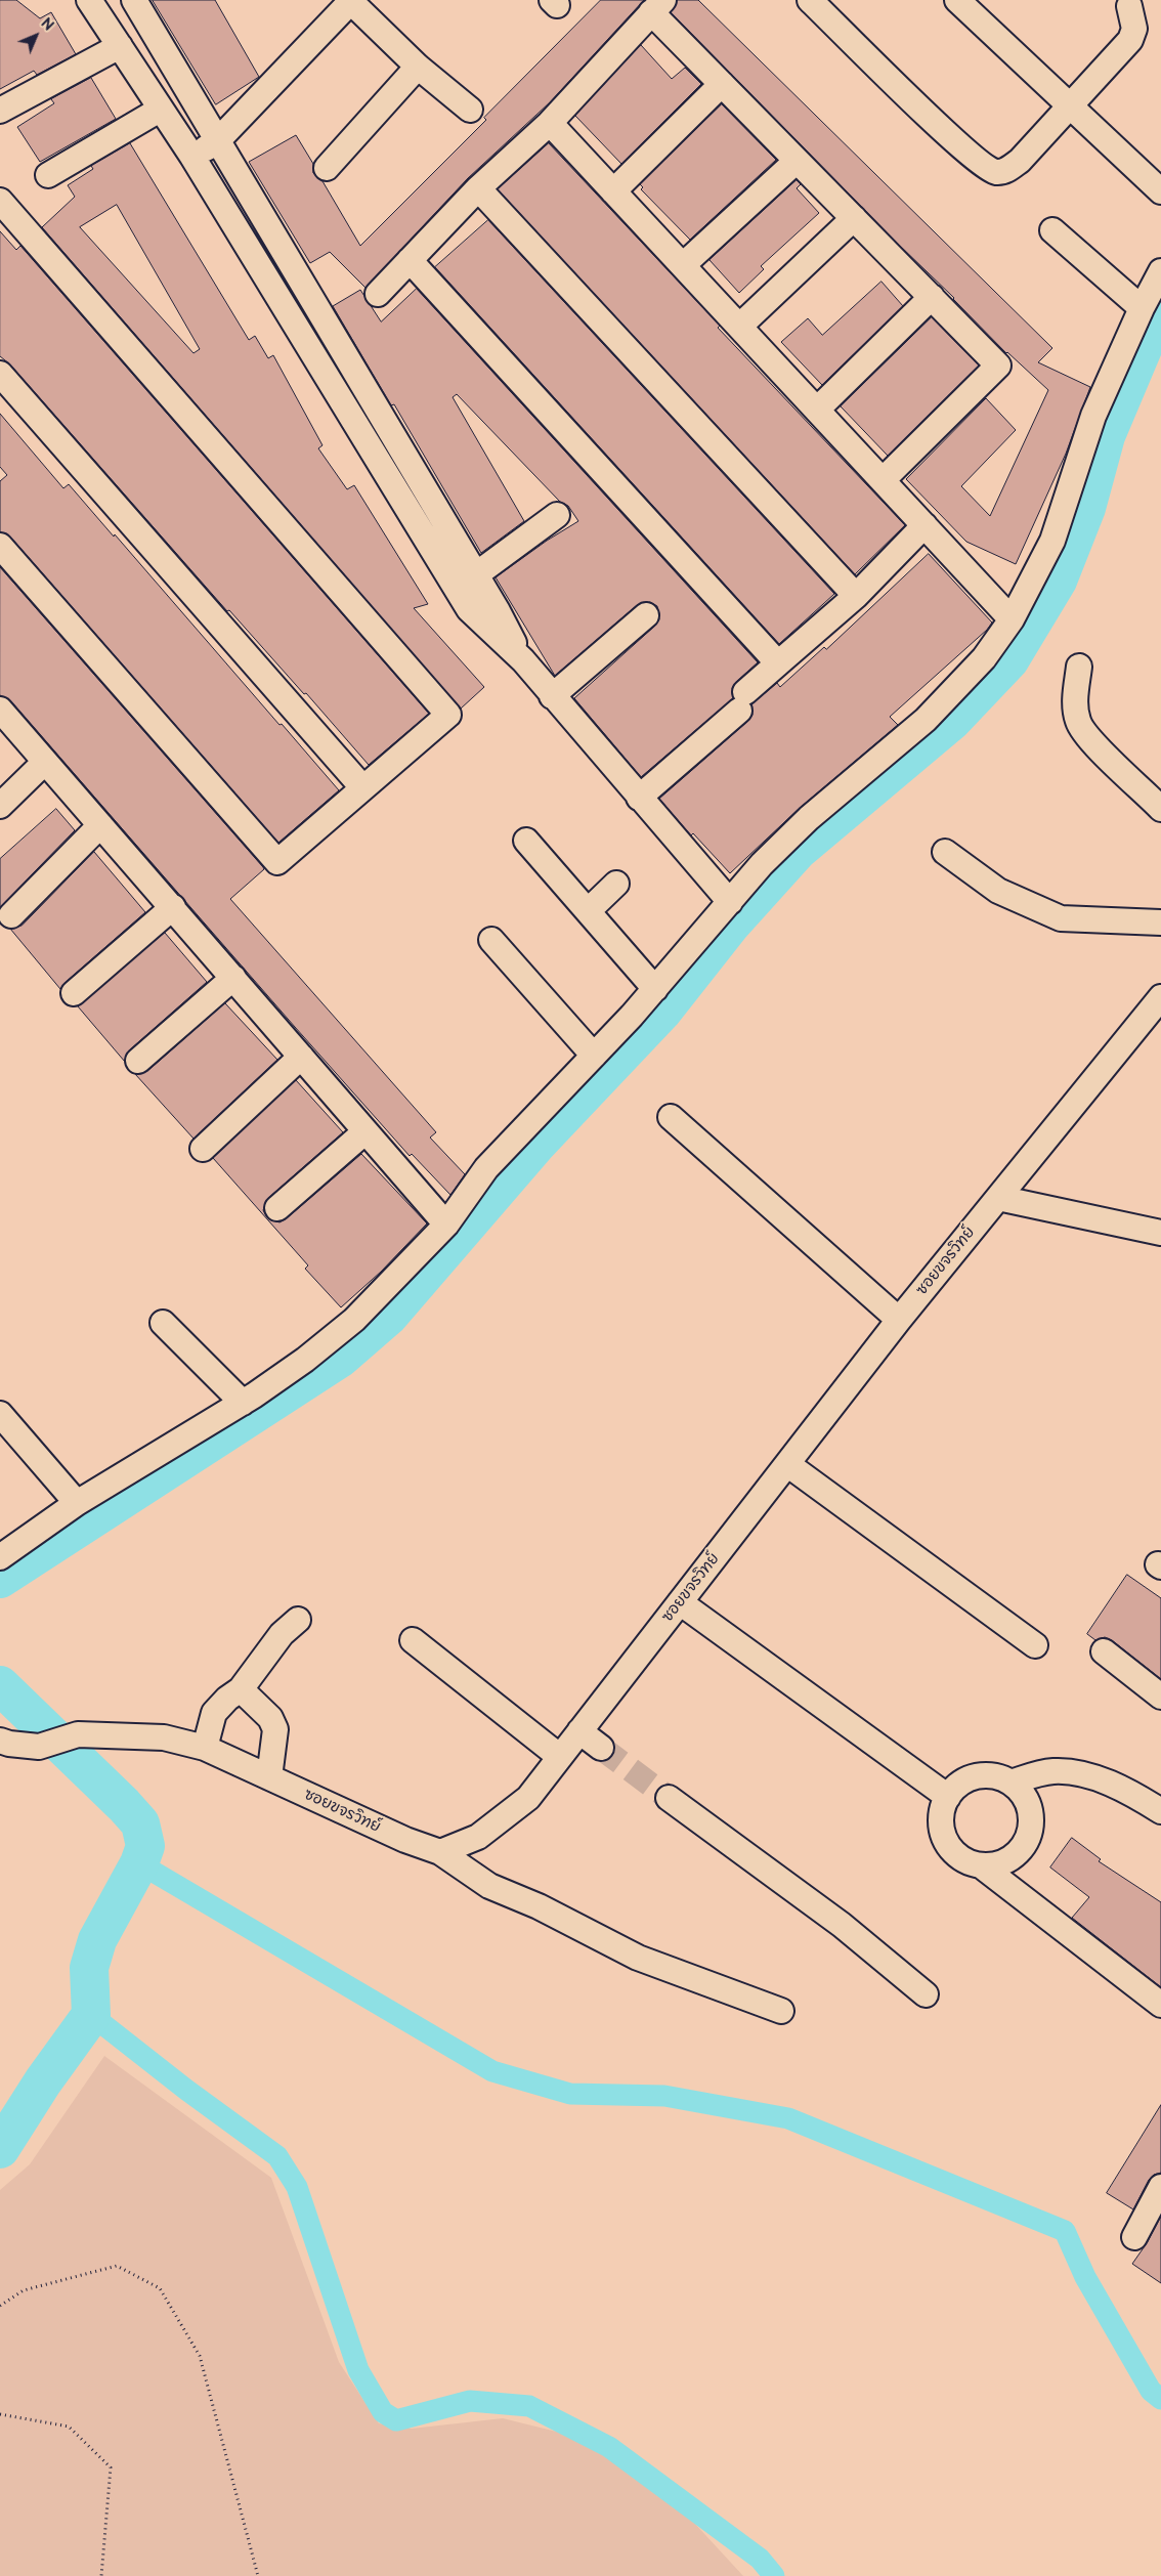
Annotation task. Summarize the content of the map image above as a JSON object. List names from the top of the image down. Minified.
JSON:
{"streets":{"street":["ซอยขจรวิทย์"]},"north":"top right"}
